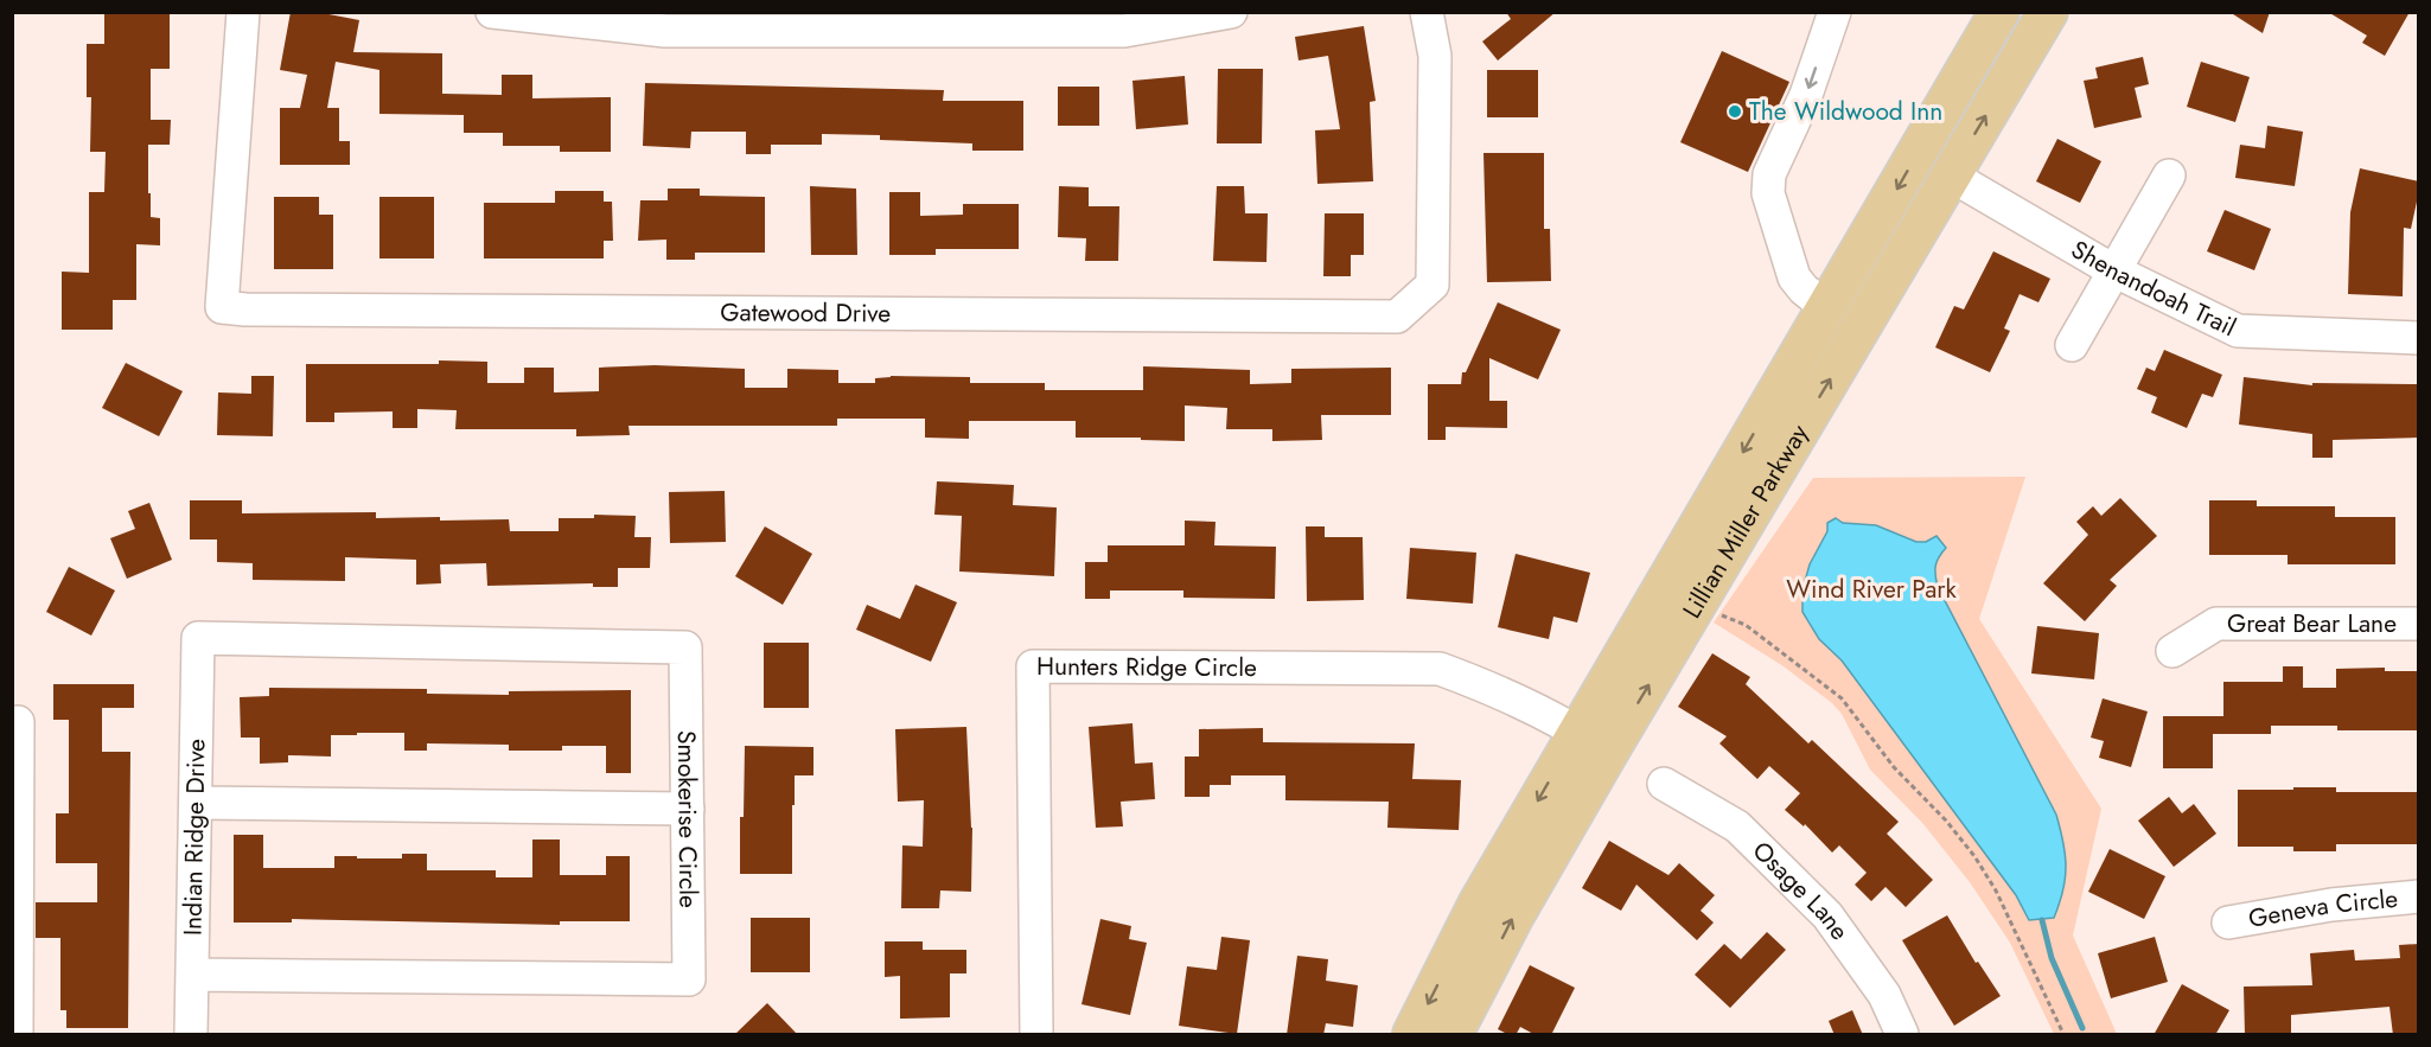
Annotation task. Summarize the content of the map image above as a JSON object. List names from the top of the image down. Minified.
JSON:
{"streets":{"main road":["Lillian Miller Parkway"],"street":["Shenandoah Trail","Gatewood Drive","Great Bear Lane","Hunters Ridge Circle","Smokerise Circle","Indian Ridge Drive","Osage Lane","Geneva Circle"]},"crossings":[["Shenandoah Trail","Lillian Miller Parkway"],["Lillian Miller Parkway","Hunters Ridge Circle"],["Smokerise Circle","Indian Ridge Drive"]],"parks":["Wind River Park"],"places":["The Wildwood Inn"]}
